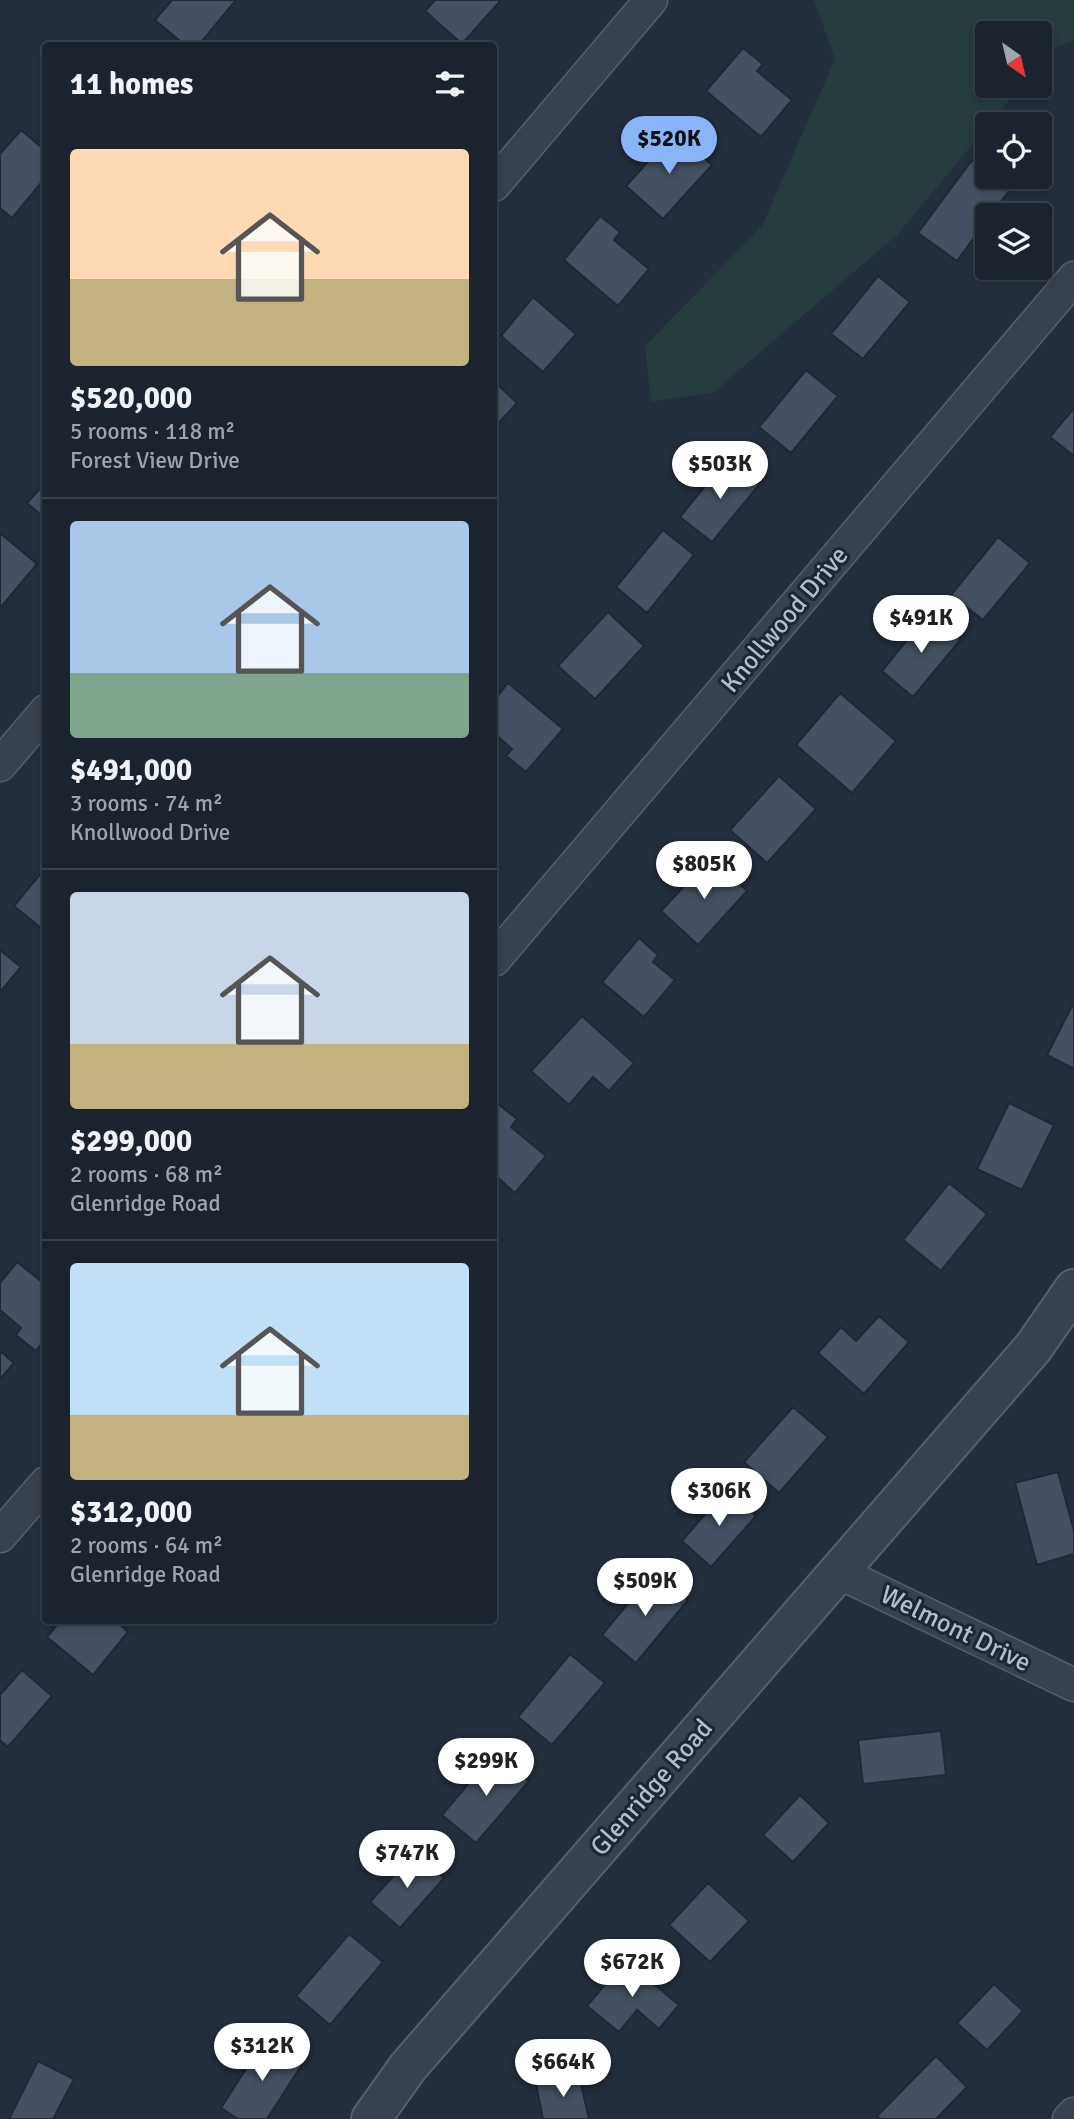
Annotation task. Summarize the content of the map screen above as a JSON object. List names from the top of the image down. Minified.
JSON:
{"streets":{"street":["Knollwood Drive","Welmont Drive","Glenridge Road"]},"crossings":[["Welmont Drive","Glenridge Road"]],"north":"bottom right","page":{"heading":"11 homes","price":["$520K","$503K","$491K","$805K","$306K","$509K","$299K","$747K","$672K","$312K","$664K"],"list":[{"name":"$520,000","note":"5 rooms · 118 m² · Forest View Drive"},{"name":"$491,000","note":"3 rooms · 74 m² · Knollwood Drive"},{"name":"$299,000","note":"2 rooms · 68 m² · Glenridge Road"},{"name":"$312,000","note":"2 rooms · 64 m² · Glenridge Road"}]}}
